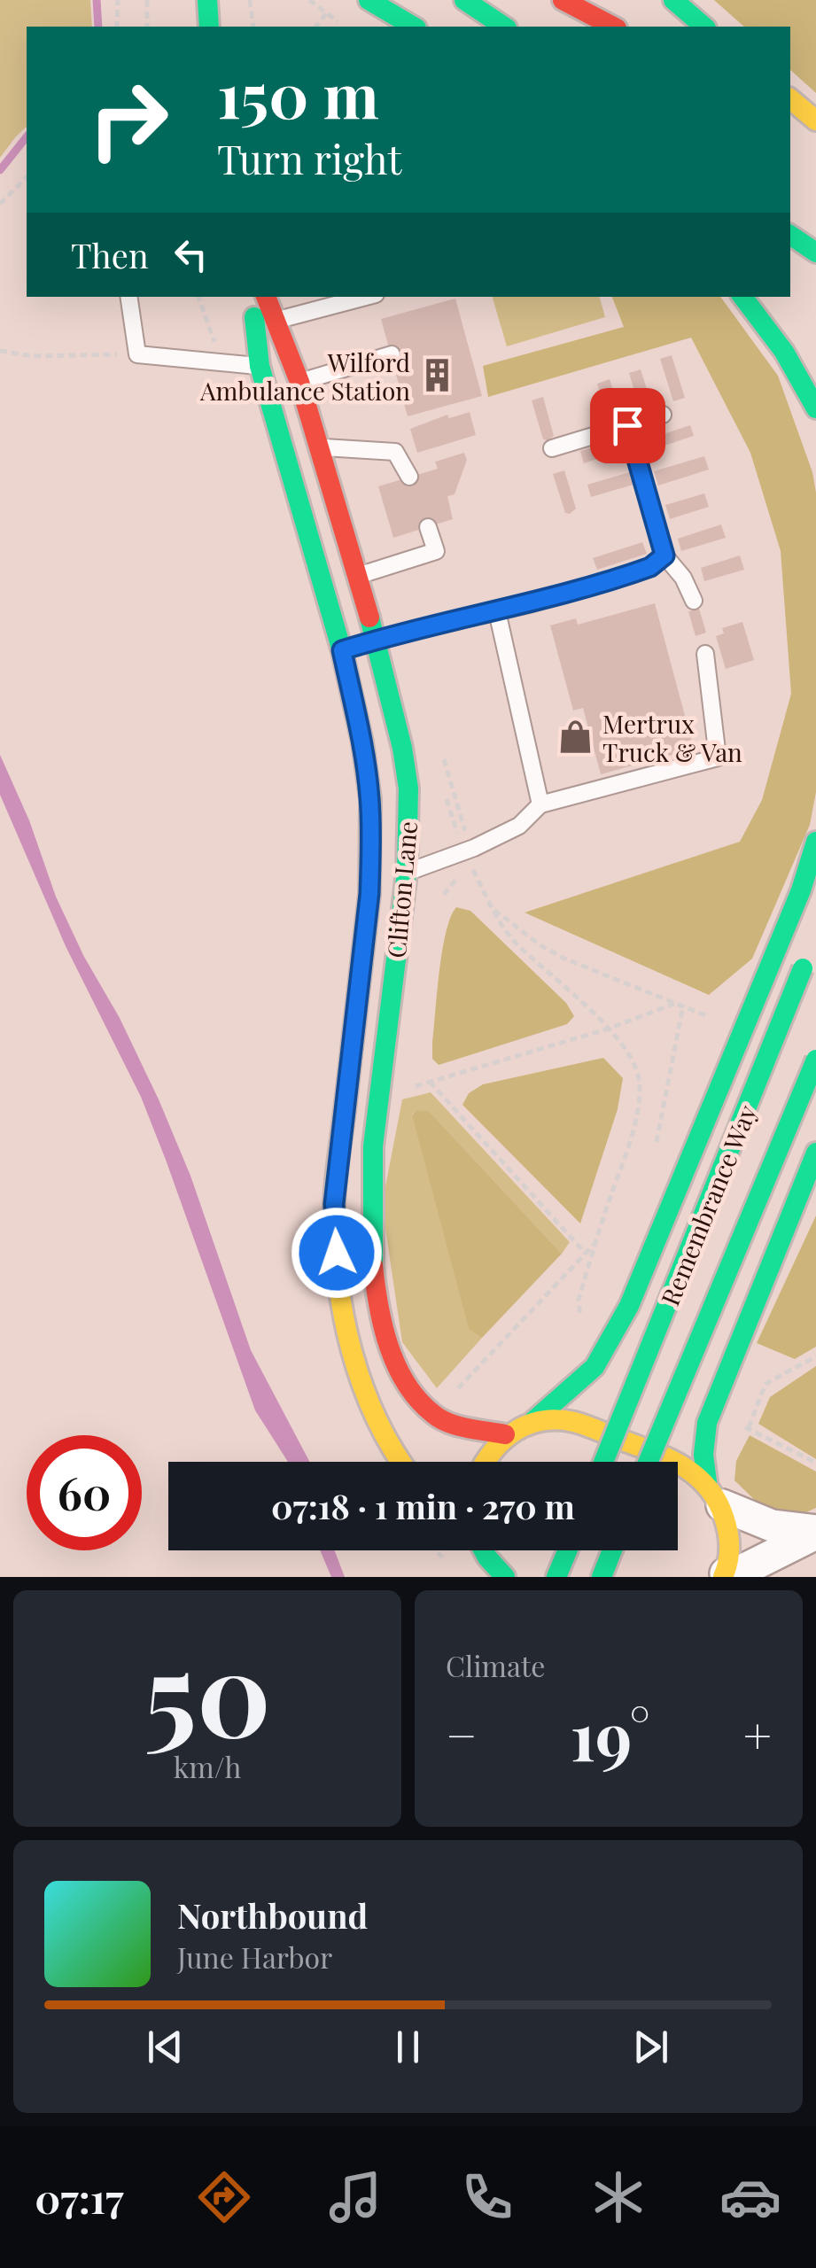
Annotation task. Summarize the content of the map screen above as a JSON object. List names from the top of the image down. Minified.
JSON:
{"streets":{"main road":["Clifton Lane","Remembrance Way"]},"places":{"building":["Wilford Ambulance Station"],"shop":["Mertrux Truck & Van"]},"page":{"turn":["150 m","Turn right"],"then":"Then","limit":"60","trip":"07:18 · 1 min · 270 m","tile":[["50","km/h"],"Climate"],"heat":["−","19°","+"],"song":["Northbound","June Harbor"],"tabs":"07:17"}}
